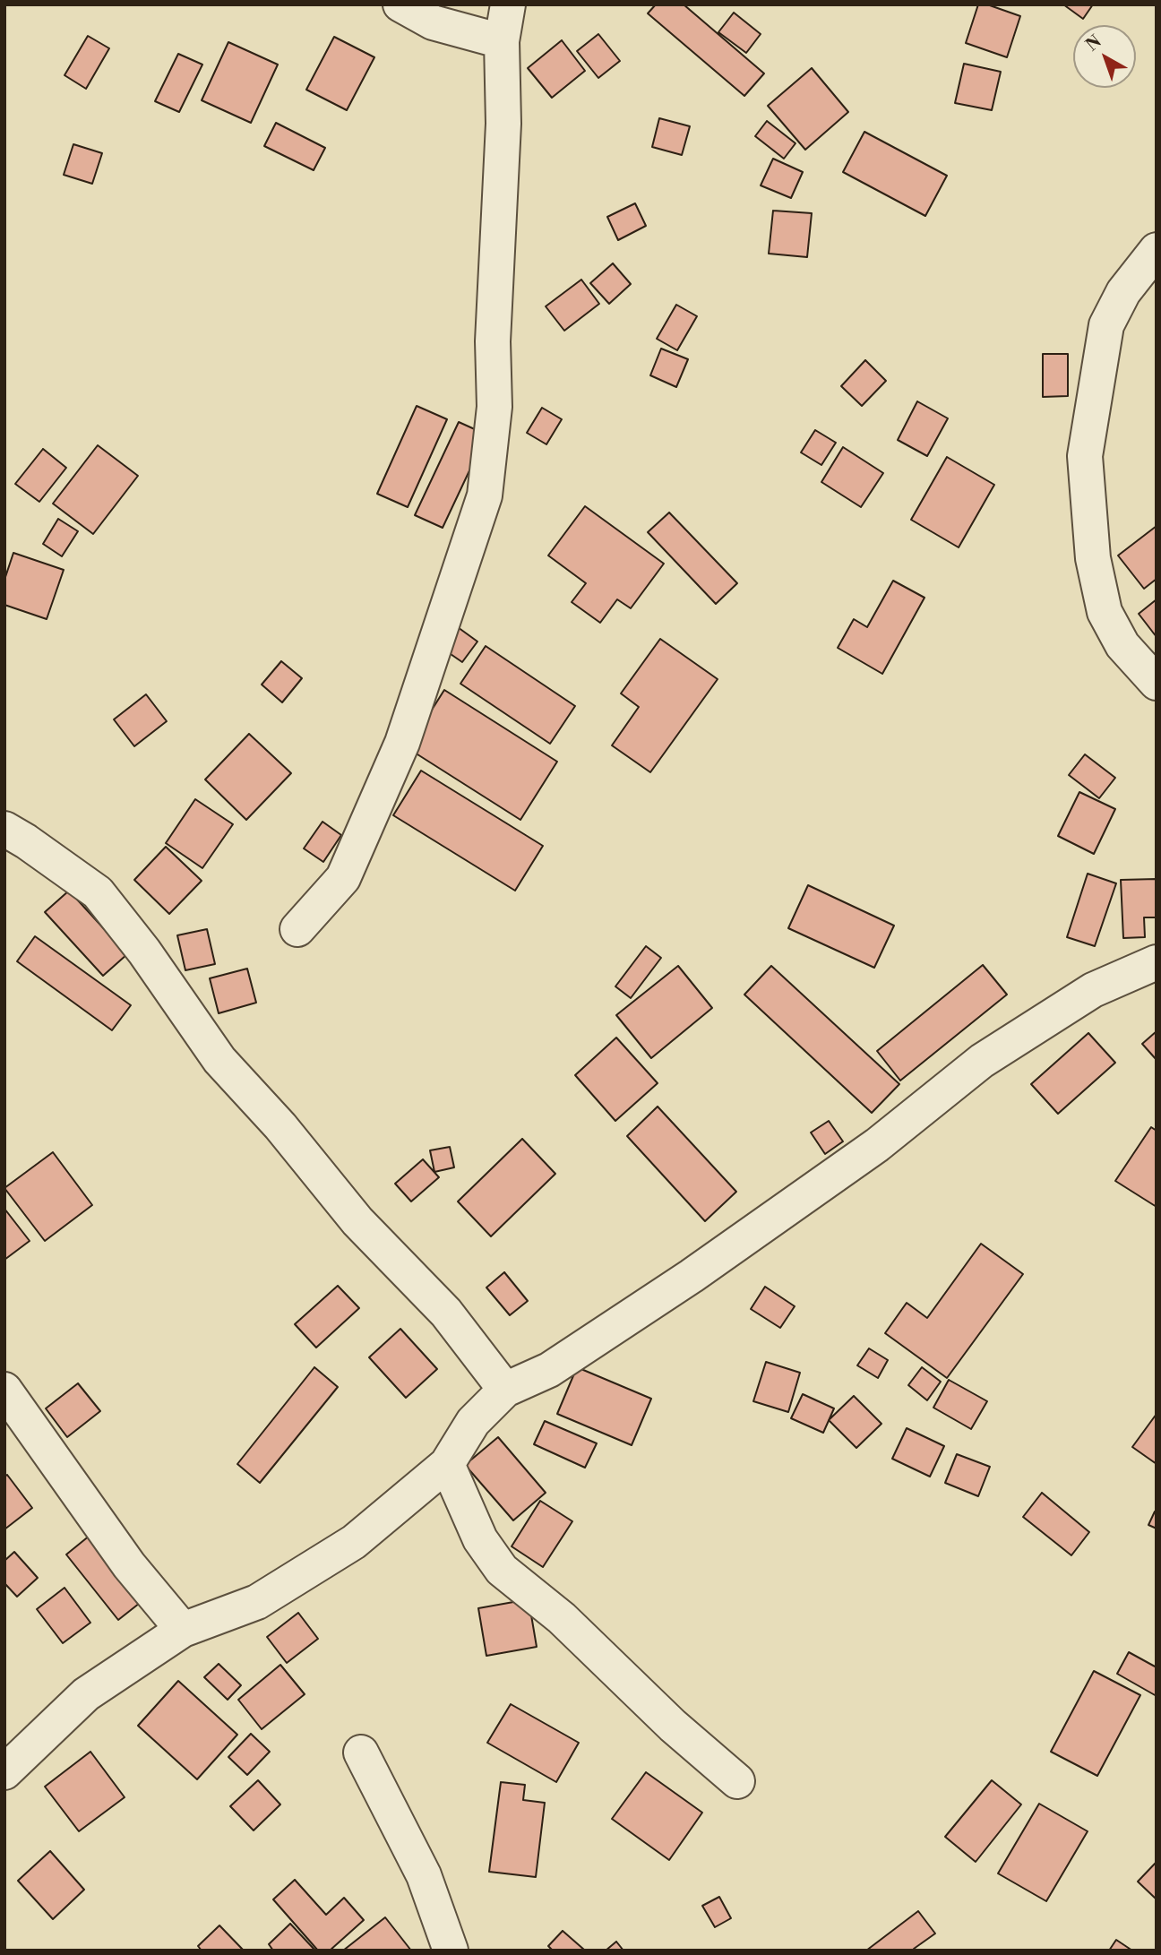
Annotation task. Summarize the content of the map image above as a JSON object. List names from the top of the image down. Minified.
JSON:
{"north":"top left"}
